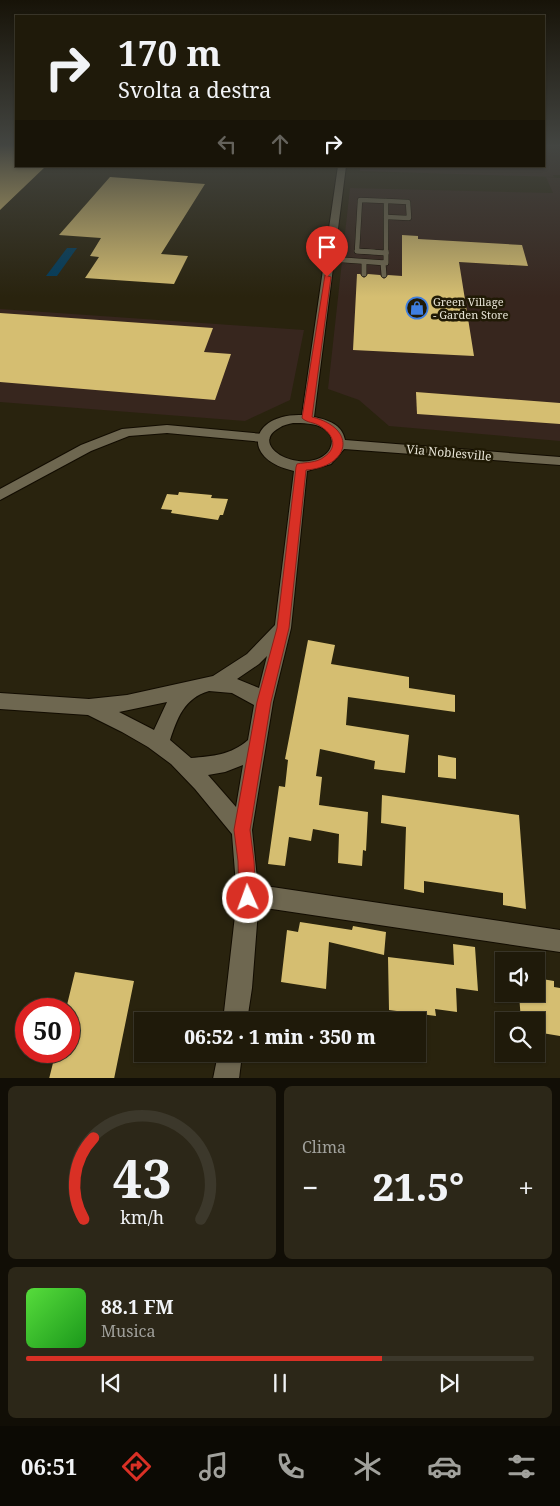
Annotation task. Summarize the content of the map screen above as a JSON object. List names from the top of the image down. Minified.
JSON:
{"streets":{"main road":["Via Noblesville"]},"places":{"shop":["Green Village - Garden Store"]},"page":{"turn":["170 m","Svolta a destra"],"limit":"50","trip":"06:52 · 1 min · 350 m","tile":"Clima","heat":["−","21.5°","+"],"song":["88.1 FM","Musica"],"tabs":"06:51","gauge":["43","km/h"]}}
